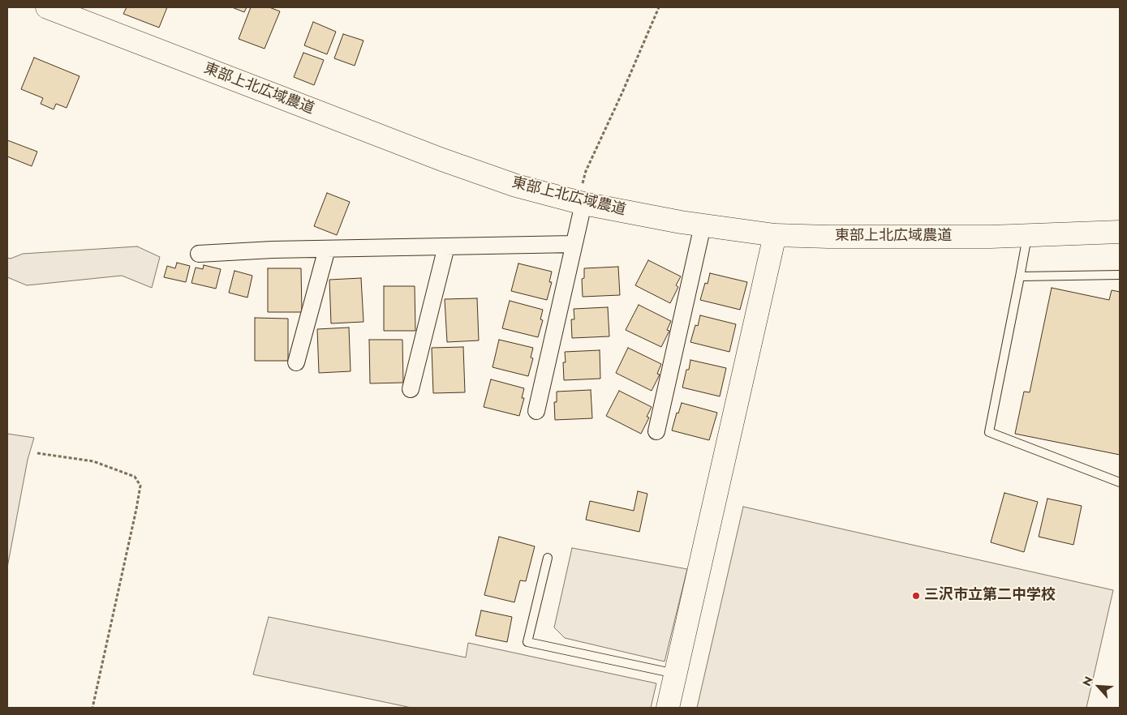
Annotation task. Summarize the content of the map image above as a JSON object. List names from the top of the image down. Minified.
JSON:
{"streets":{"street":["東部上北広域農道"]},"places":["三沢市立第二中学校"],"north":"top left"}
